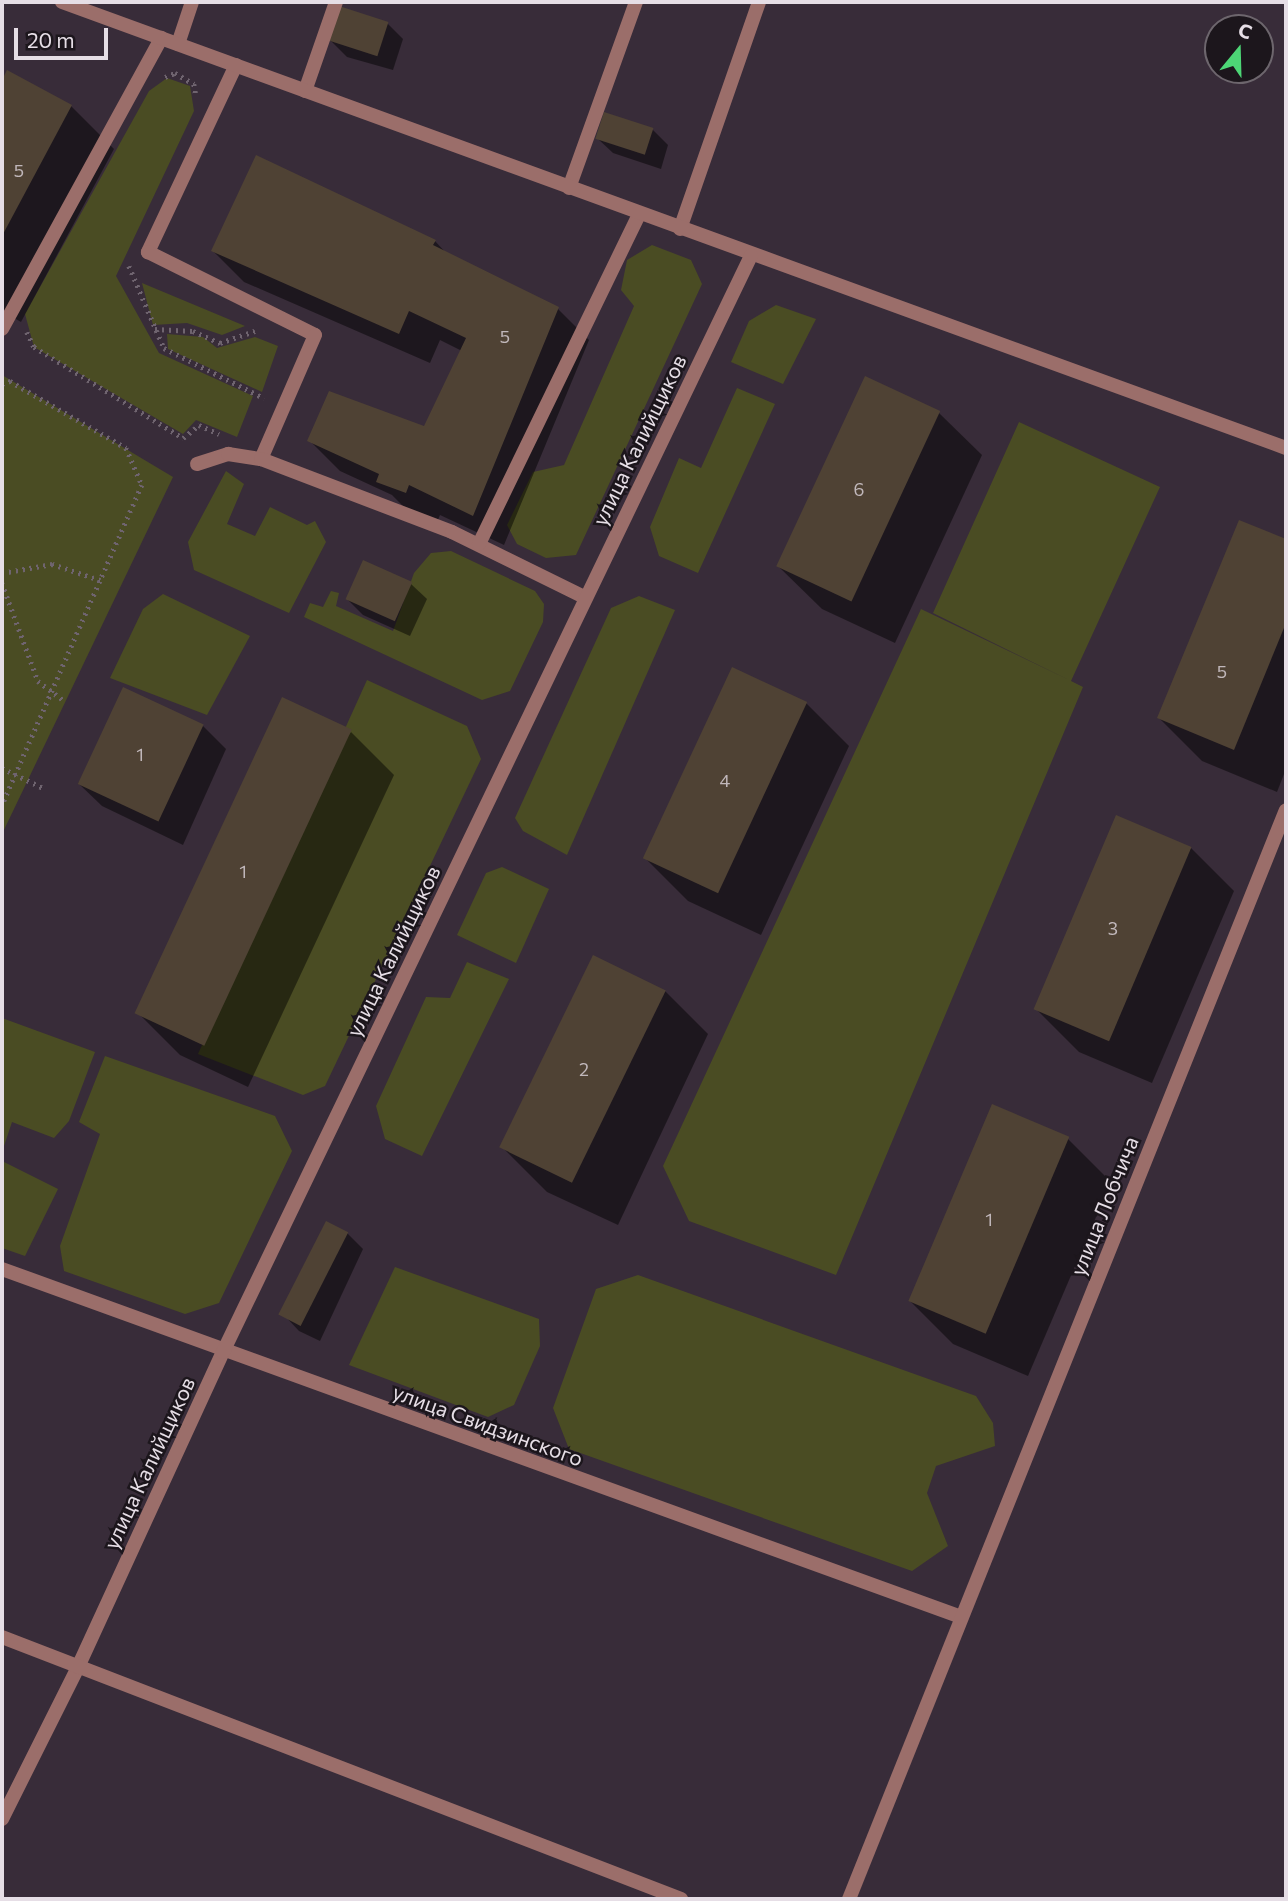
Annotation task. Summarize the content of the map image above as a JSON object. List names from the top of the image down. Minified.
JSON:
{"streets":{"street":["улица Калийщиков","улица Лобчича","улица Свидзинского"]},"crossings":[["улица Калийщиков","улица Свидзинского"],["улица Лобчича","улица Свидзинского"]],"house_numbers":["5","5","6","5","1","4","1","3","2","1"],"scale_bar":"20 m","north":"top"}
